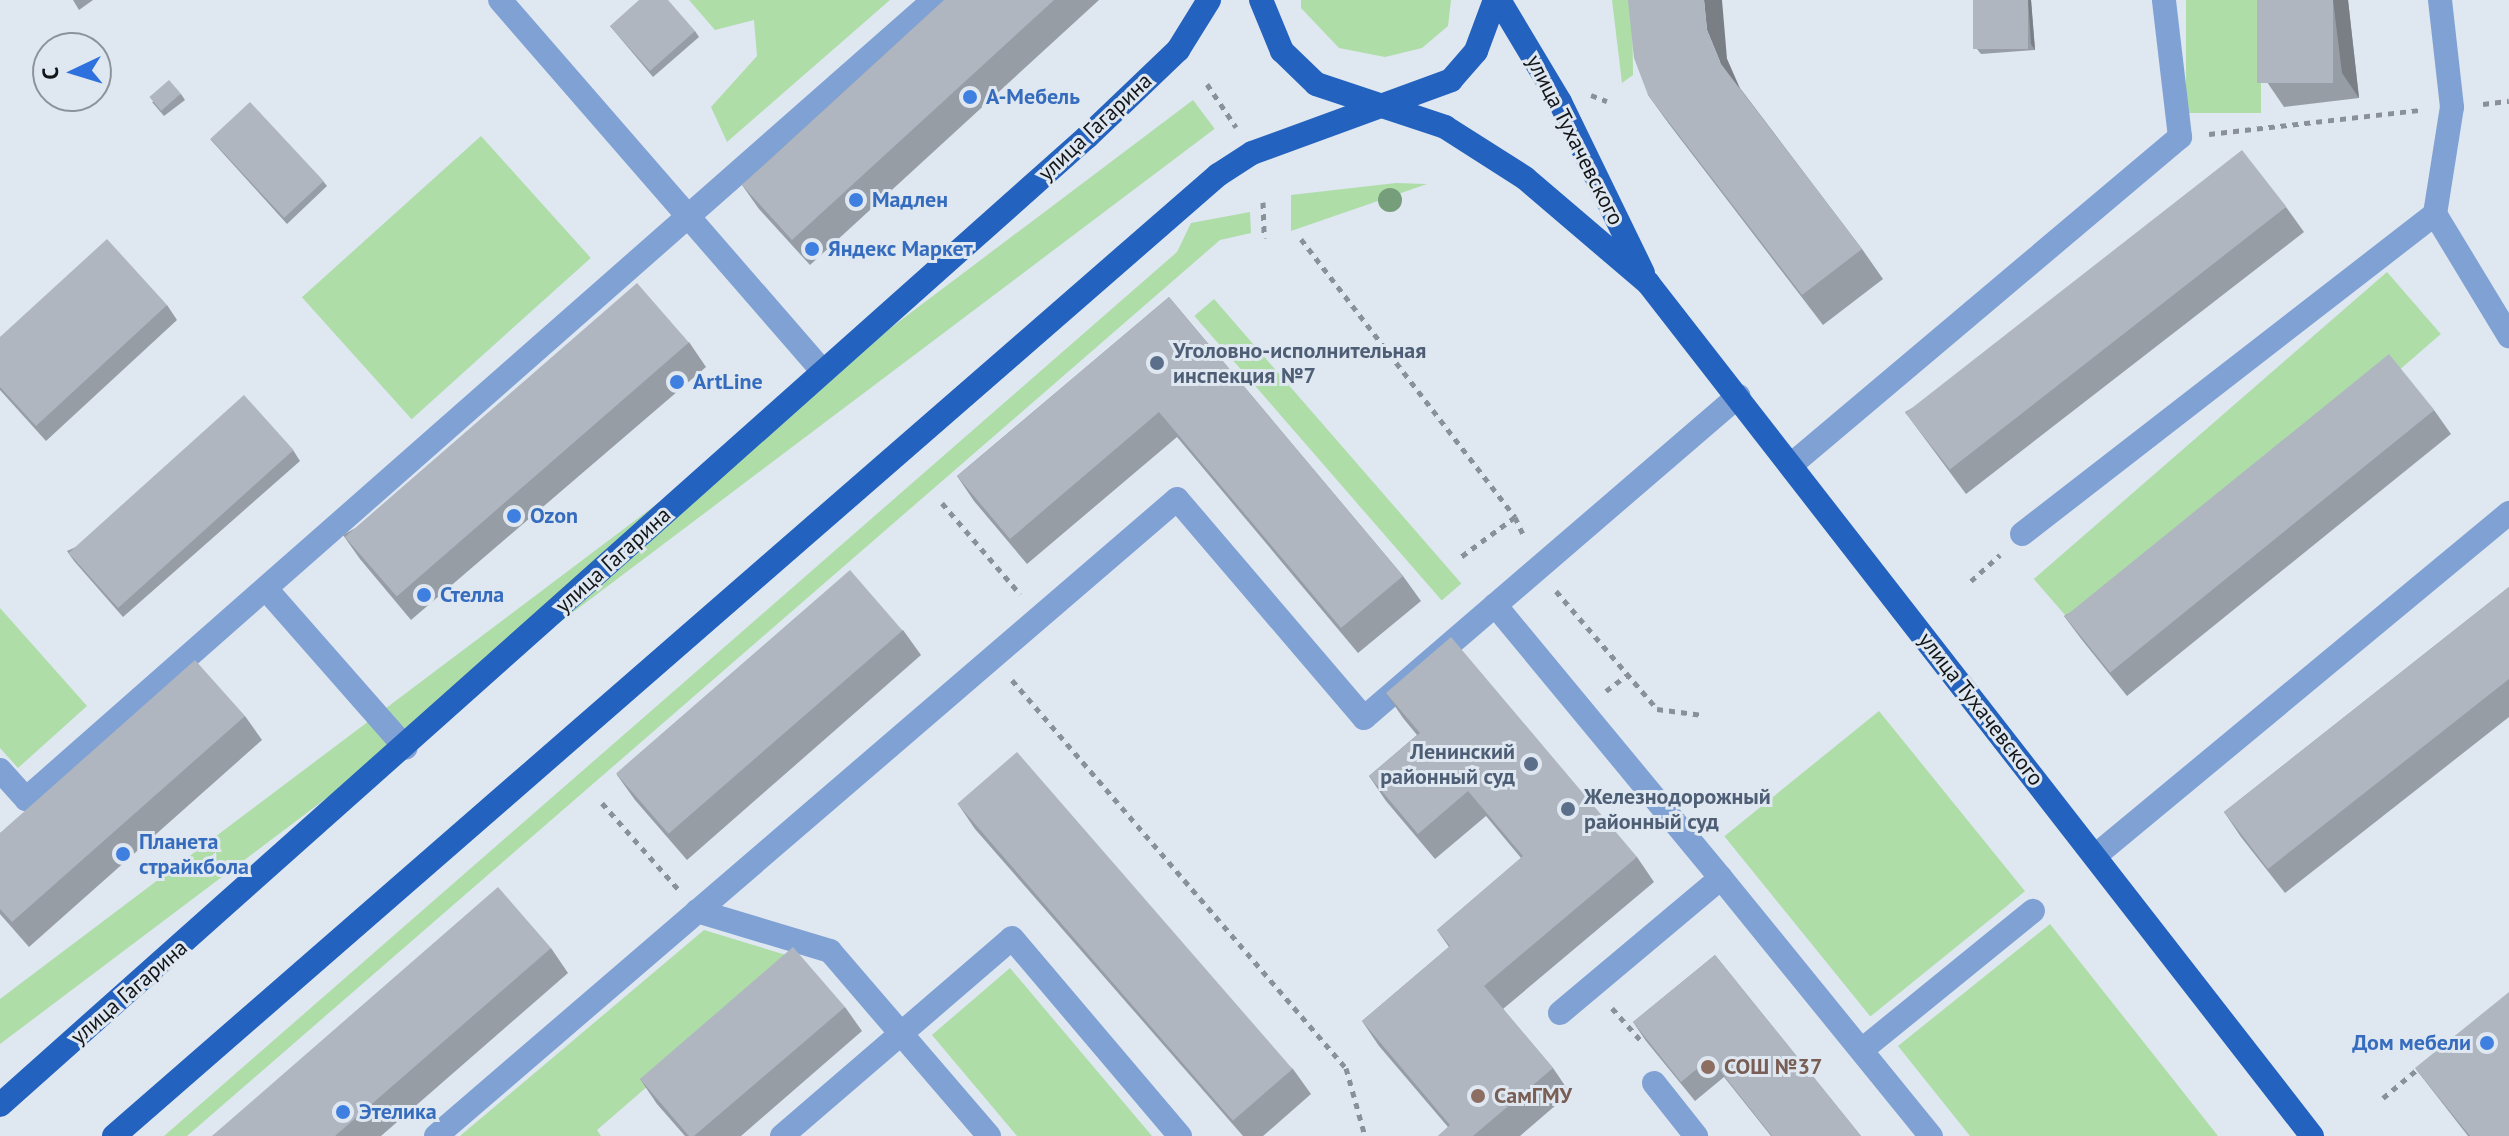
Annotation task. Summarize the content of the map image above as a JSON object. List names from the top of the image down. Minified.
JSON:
{"streets":{"main road":["улица Гагарина","улица Тухачевского"]},"places":["А-Мебель","Мадлен","Яндекс Маркет","Уголовно-исполнительная инспекция №7","ArtLine","Ozon","Стелла","Ленинский районный суд","Железнодорожный районный суд","Планета страйкбола","Дом мебели","СОШ №37","СамГМУ","Этелика"],"north":"left"}
